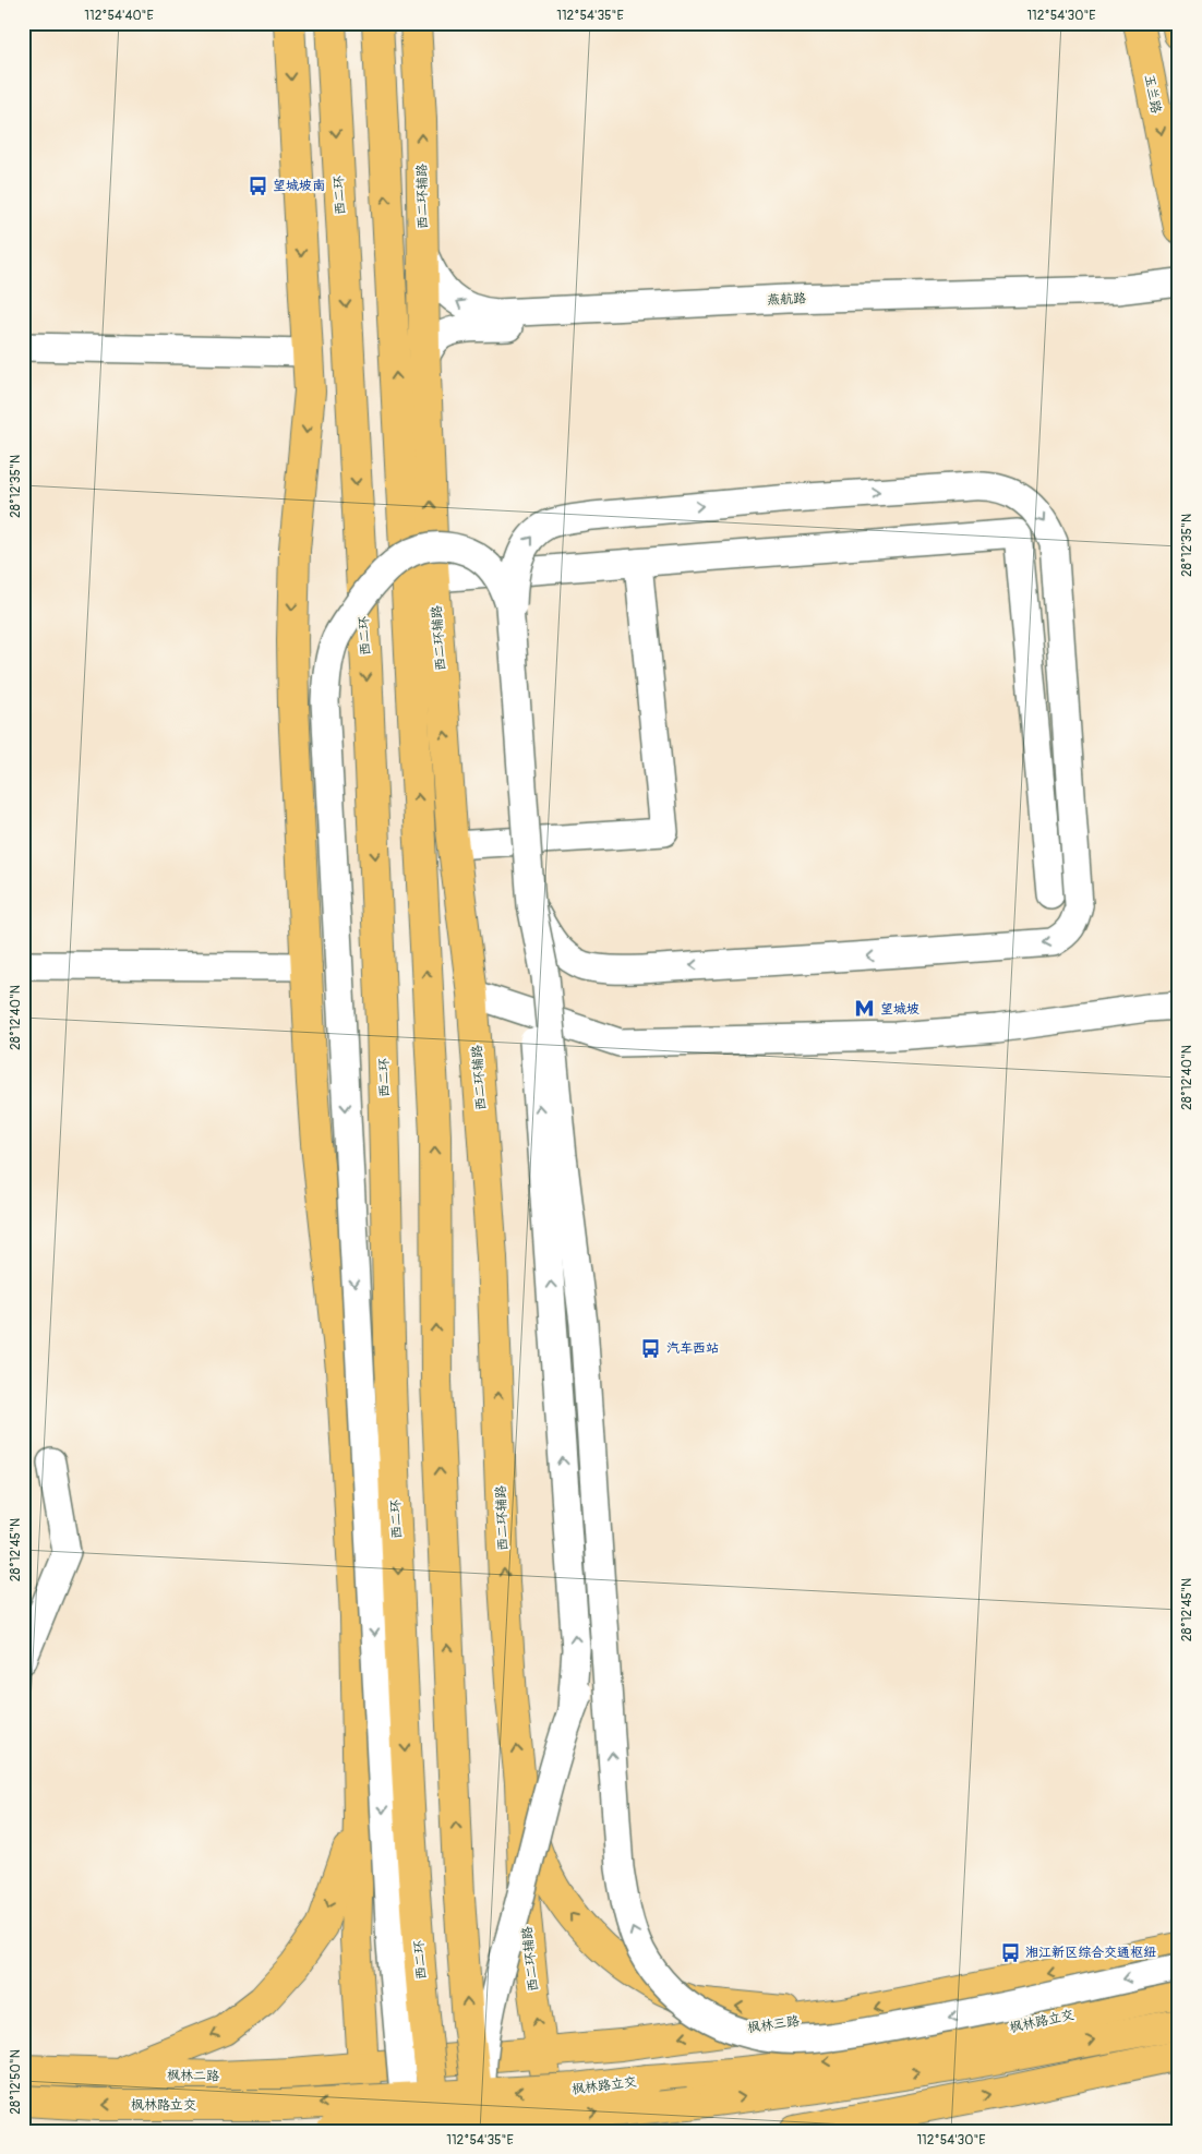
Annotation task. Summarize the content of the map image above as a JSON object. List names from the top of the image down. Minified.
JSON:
{"streets":{"main road":["玉兰路","西二环","西二环辅路","枫林路立交","枫林三路","枫林二路"],"street":["燕航路"]},"crossings":[["西二环辅路","燕航路"],["西二环辅路","枫林三路"],["枫林三路","枫林二路"]],"one_way":["玉兰路"],"places":{"bus stop":["望城坡南","汽车西站","湘江新区综合交通枢纽"],"metro station":["望城坡"]},"coordinates":["112°54'40\"E","112°54'35\"E","112°54'30\"E","28°12'35\"N","28°12'40\"N","28°12'45\"N","28°12'50\"N"]}
